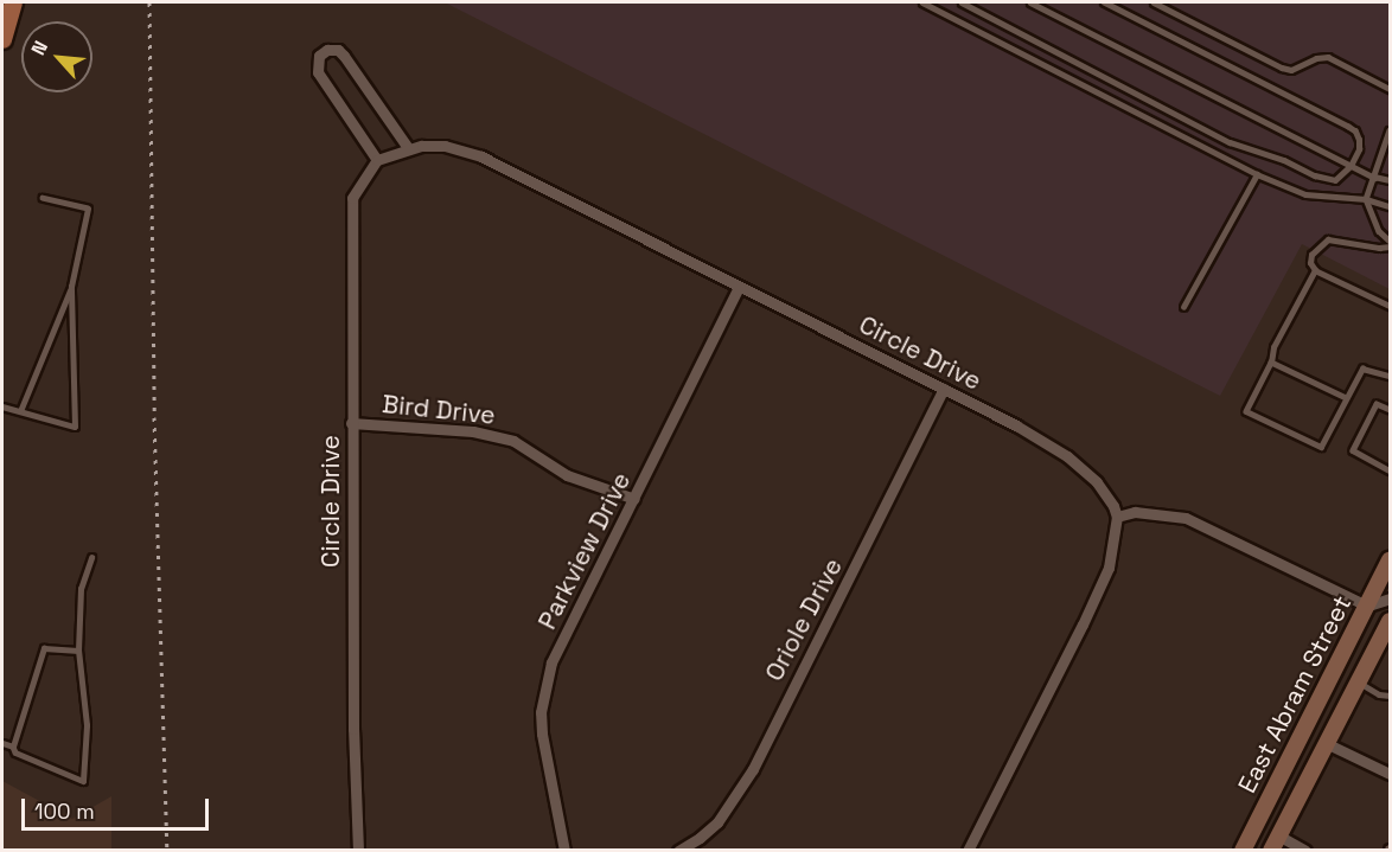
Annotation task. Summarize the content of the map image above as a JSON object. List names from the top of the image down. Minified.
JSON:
{"streets":{"main road":["East Abram Street"],"street":["Circle Drive","Bird Drive","Parkview Drive","Oriole Drive"]},"crossings":[["Circle Drive","Bird Drive"],["Circle Drive","Parkview Drive"],["Circle Drive","Oriole Drive"],["Bird Drive","Parkview Drive"]],"scale_bar":"100 m","north":"top left"}
